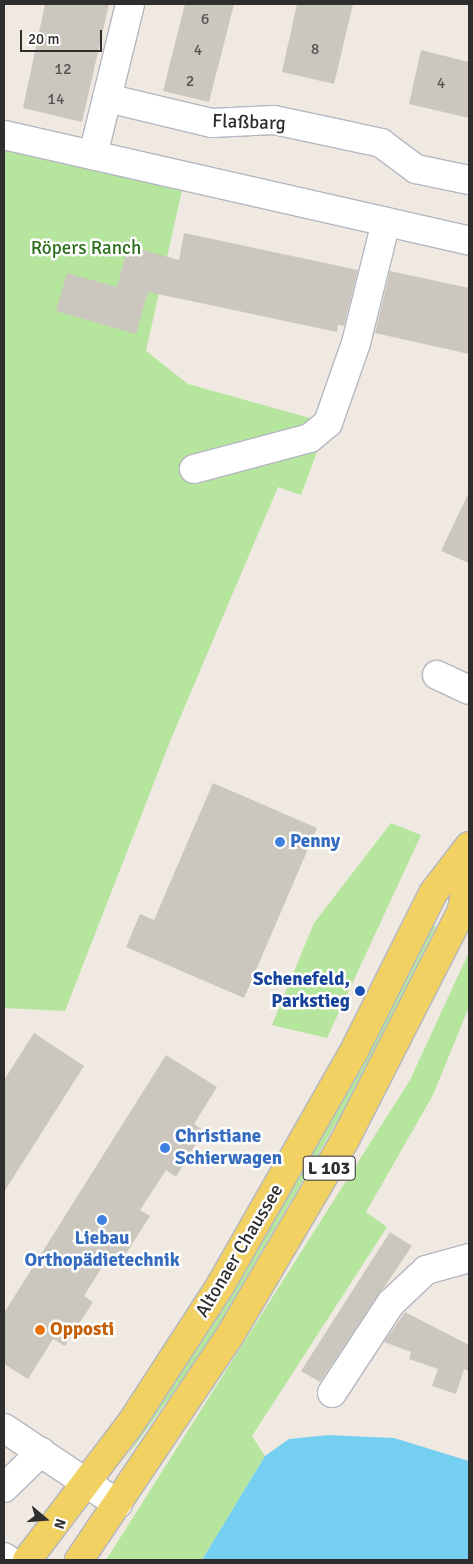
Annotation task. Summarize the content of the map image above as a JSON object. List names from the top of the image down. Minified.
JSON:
{"streets":{"main road":["L 103","Altonaer Chaussee"],"street":["Flaßbarg"]},"parks":["Röpers Ranch"],"places":["Penny","Schenefeld, Parkstieg","Christiane Schierwagen","Liebau Orthopädietechnik","Opposti"],"house_numbers":["6","8","4","12","2","4","14"],"scale_bar":"20 m","north":"right"}
